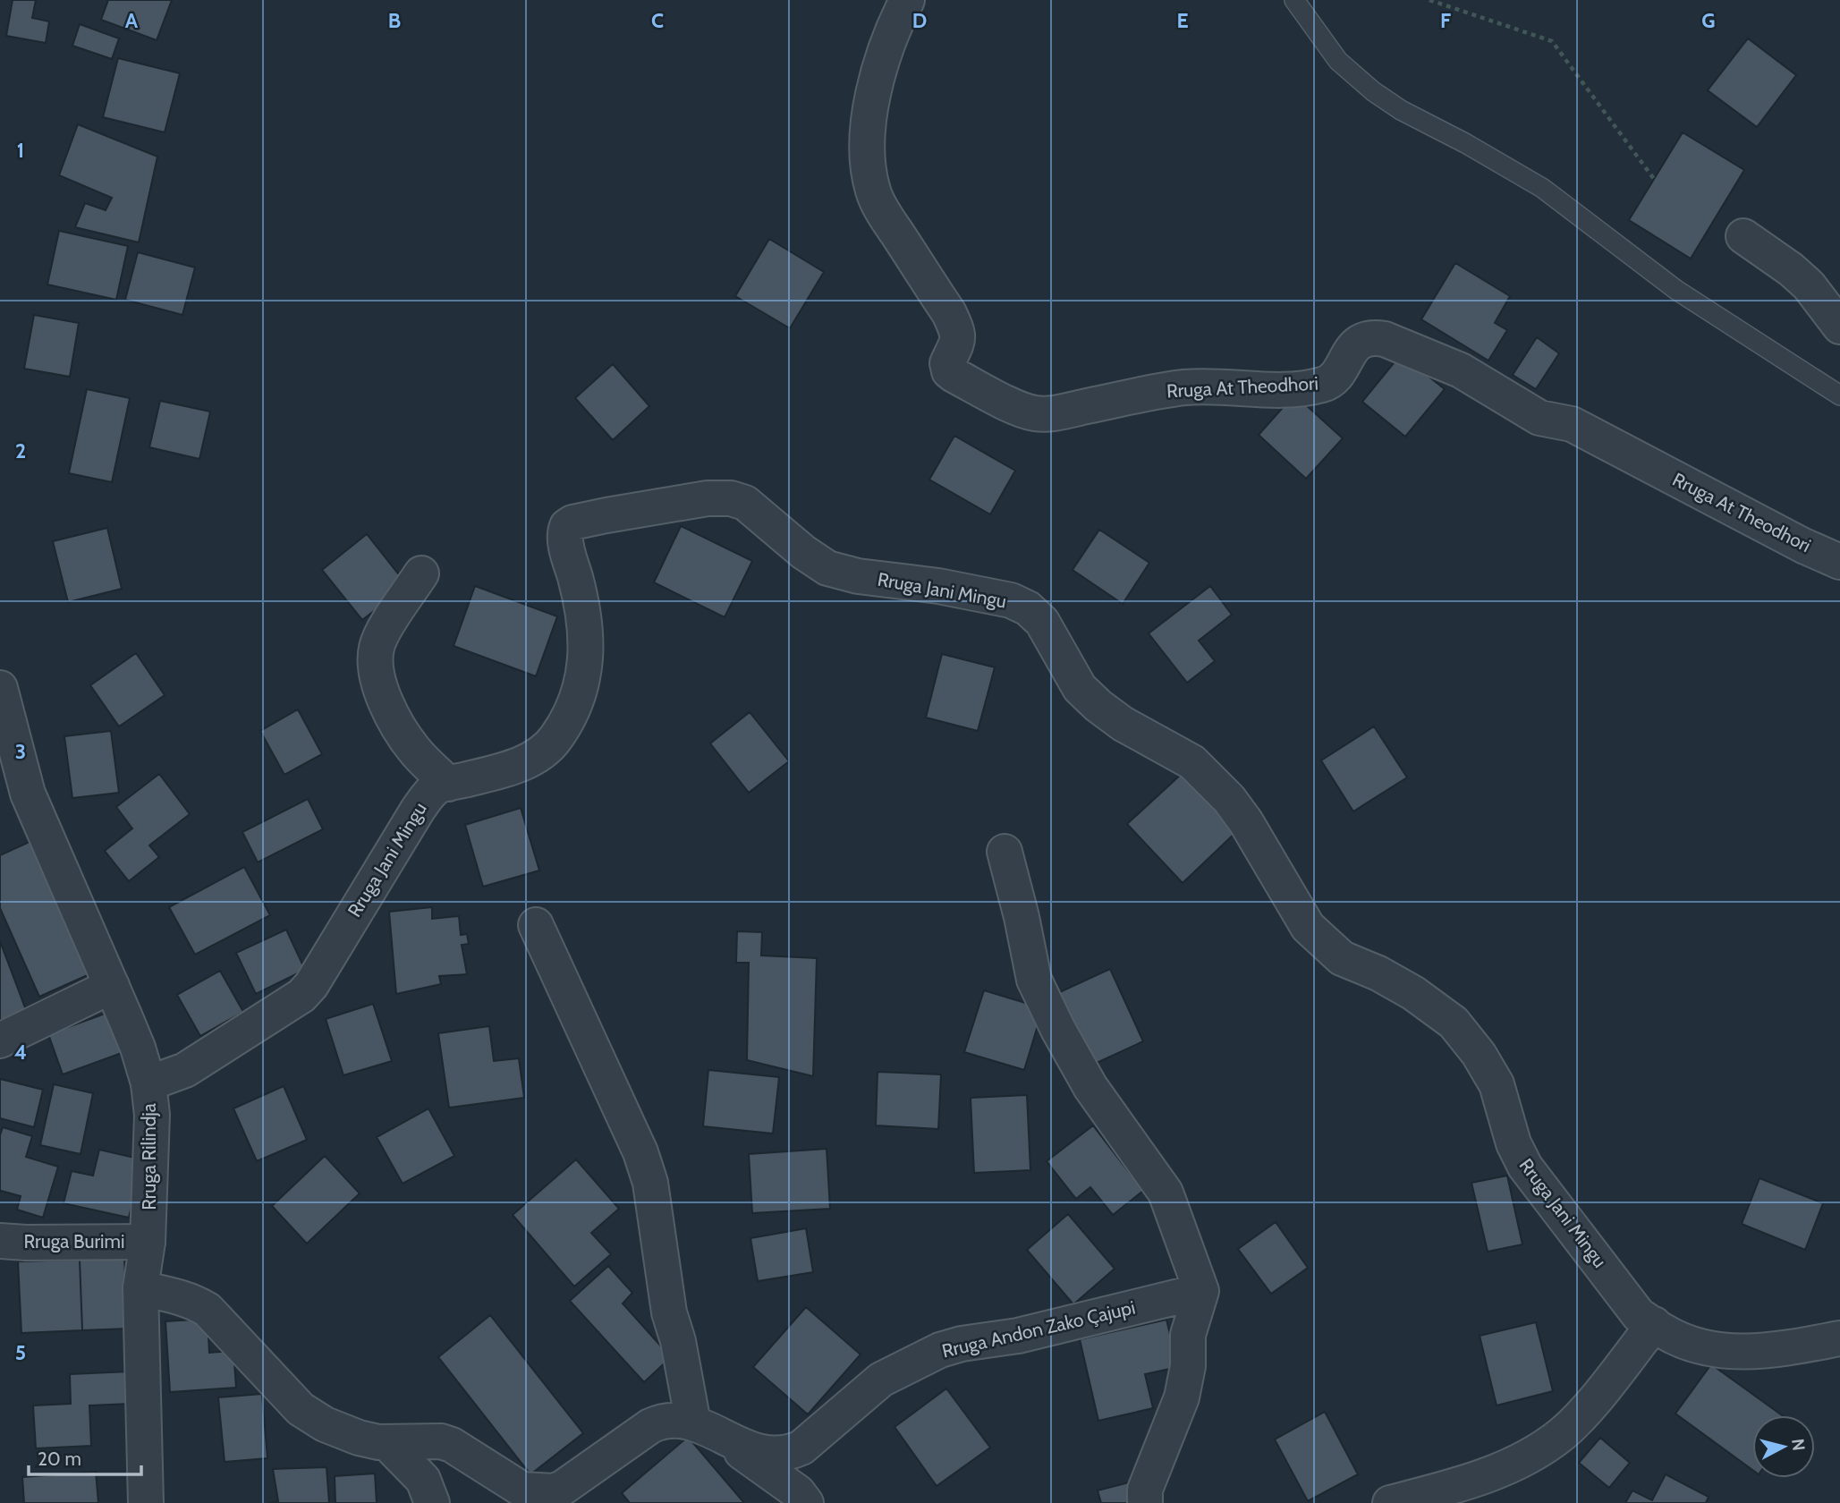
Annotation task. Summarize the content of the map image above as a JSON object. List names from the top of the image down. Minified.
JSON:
{"streets":{"street":["Rruga At Theodhori","Rruga Jani Mingu","Rruga Rilindja","Rruga Burimi","Rruga Andon Zako Çajupi"]},"crossings":[["Rruga Jani Mingu","Rruga Rilindja"],["Rruga Rilindja","Rruga Burimi"],["Rruga Rilindja","Rruga Andon Zako Çajupi"]],"scale_bar":"20 m","north":"right","grid":{"columns":["A","B","C","D","E","F","G"],"rows":["1","2","3","4","5"]}}
